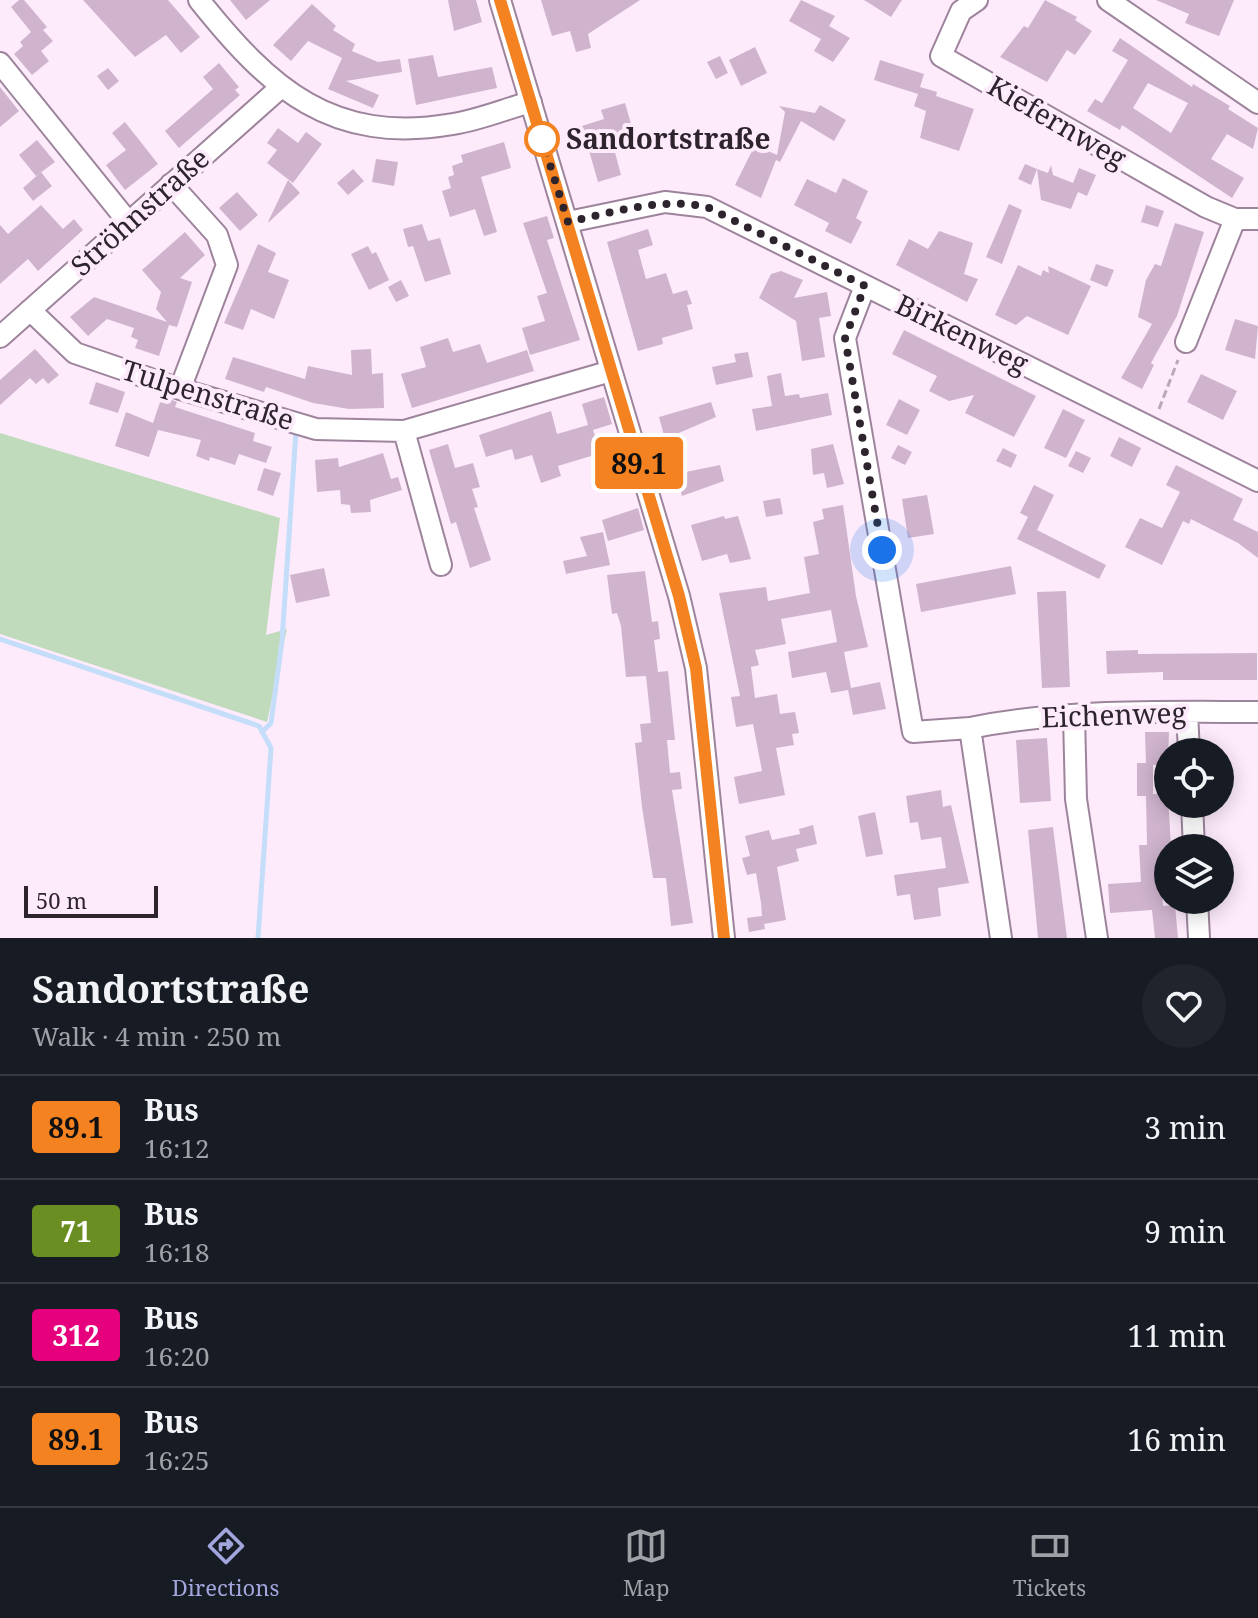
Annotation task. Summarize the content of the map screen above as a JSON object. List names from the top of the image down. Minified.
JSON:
{"streets":{"street":["Kiefernweg","Ströhnstraße","Birkenweg","Tulpenstraße","Eichenweg"]},"crossings":[["Ströhnstraße","Tulpenstraße"],["Birkenweg","Eichenweg"]],"places":["Sandortstraße"],"lines":["bus line 89.1"],"scale_bar":"50 m","page":{"on_map":"89.1","scale":"50 m","heading":["Sandortstraße","Walk · 4 min · 250 m"],"list":[{"mark":"89.1","name":"Bus","note":"16:12","value":"3 min"},{"mark":"71","name":"Bus","note":"16:18","value":"9 min"},{"mark":"312","name":"Bus","note":"16:20","value":"11 min"},{"mark":"89.1","name":"Bus","note":"16:25","value":"16 min"}],"tabs":["Directions","Map","Tickets"]}}
